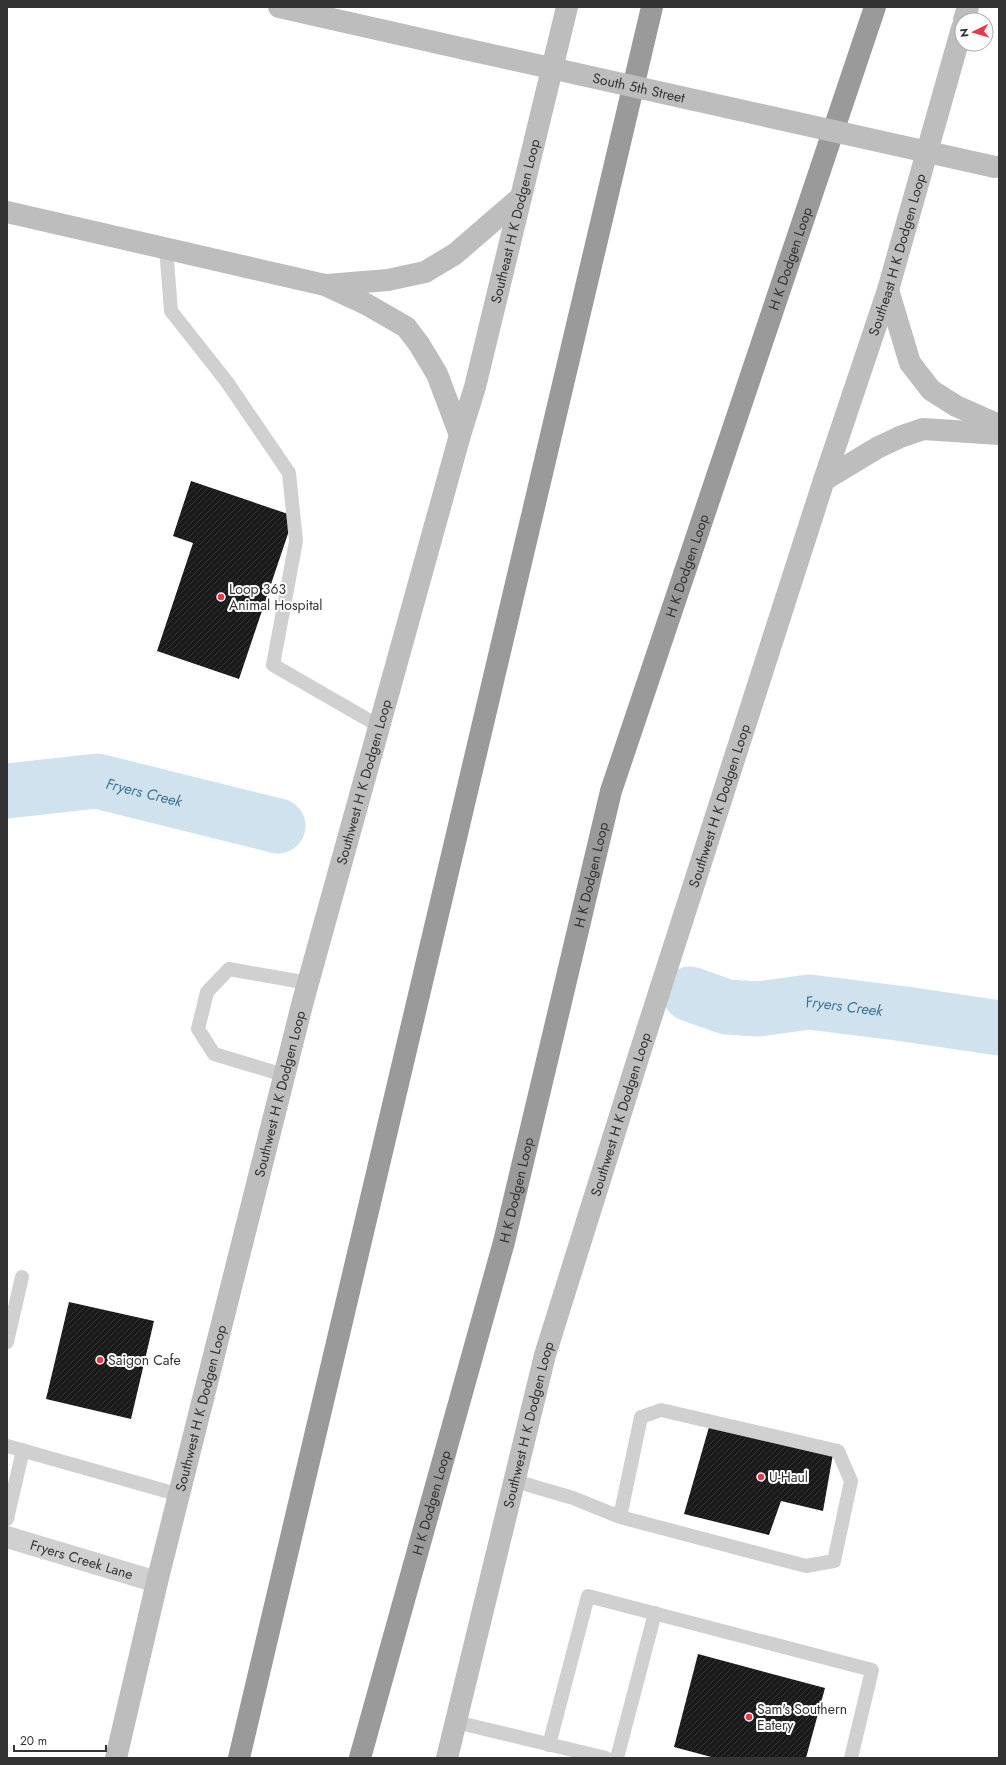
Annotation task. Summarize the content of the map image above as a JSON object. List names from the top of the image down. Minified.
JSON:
{"streets":{"highway":["H K Dodgen Loop"],"main road":["South 5th Street","Southeast H K Dodgen Loop","Southwest H K Dodgen Loop"],"street":["Fryers Creek Lane"]},"crossings":[["Southeast H K Dodgen Loop","Southwest H K Dodgen Loop"],["Southwest H K Dodgen Loop","Fryers Creek Lane"]],"water":["Fryers Creek"],"places":["Loop 363 Animal Hospital","Saigon Cafe","U-Haul","Sam's Southern Eatery"],"scale_bar":"20 m","north":"left"}
